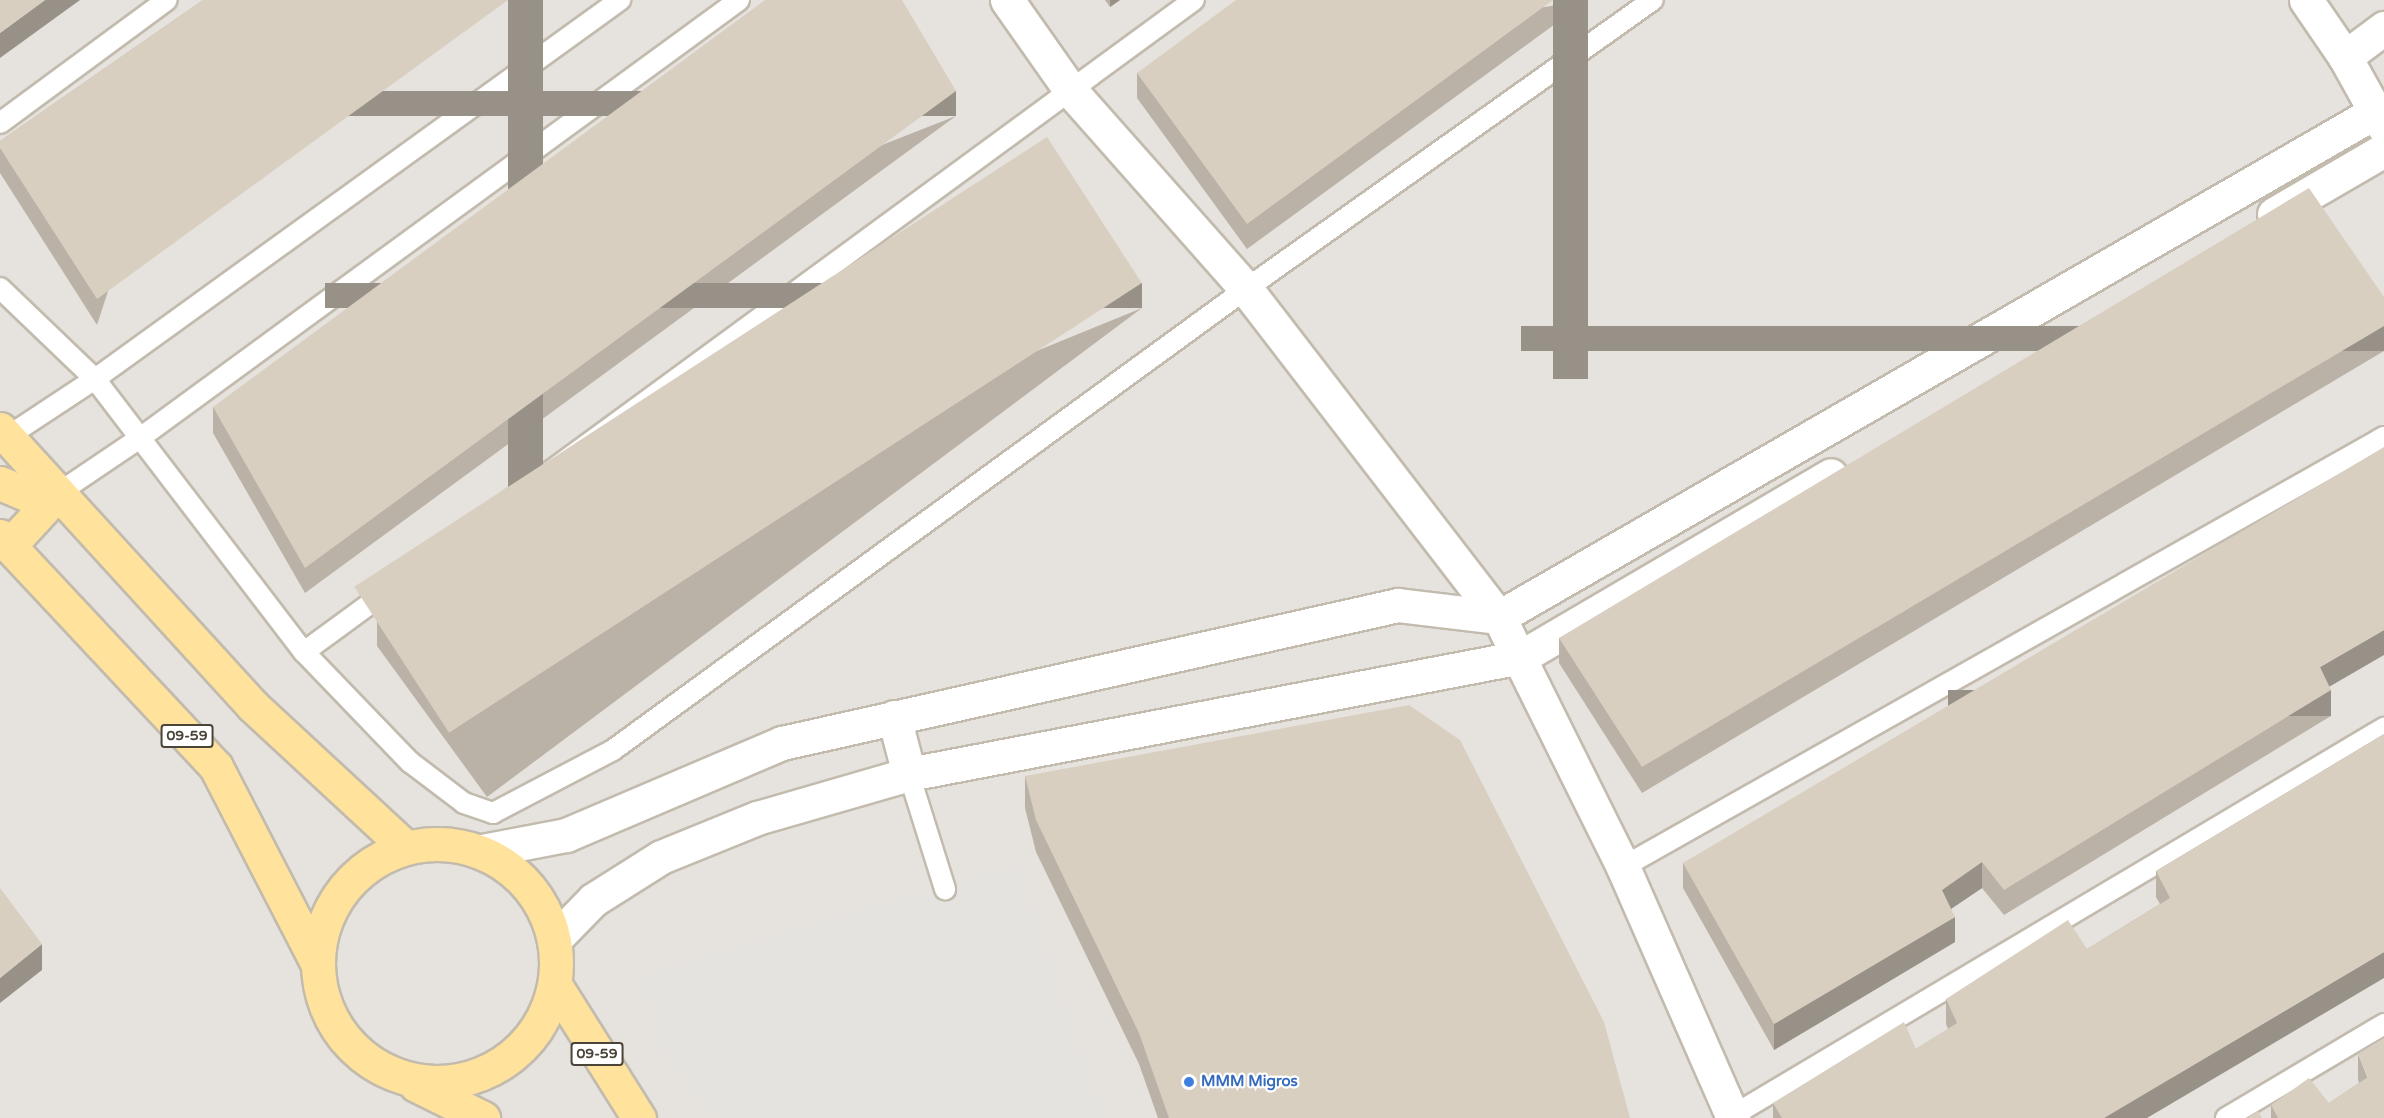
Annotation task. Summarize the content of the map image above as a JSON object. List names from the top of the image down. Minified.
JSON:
{"streets":{"main road":["09-59"]},"places":["MMM Migros"]}
